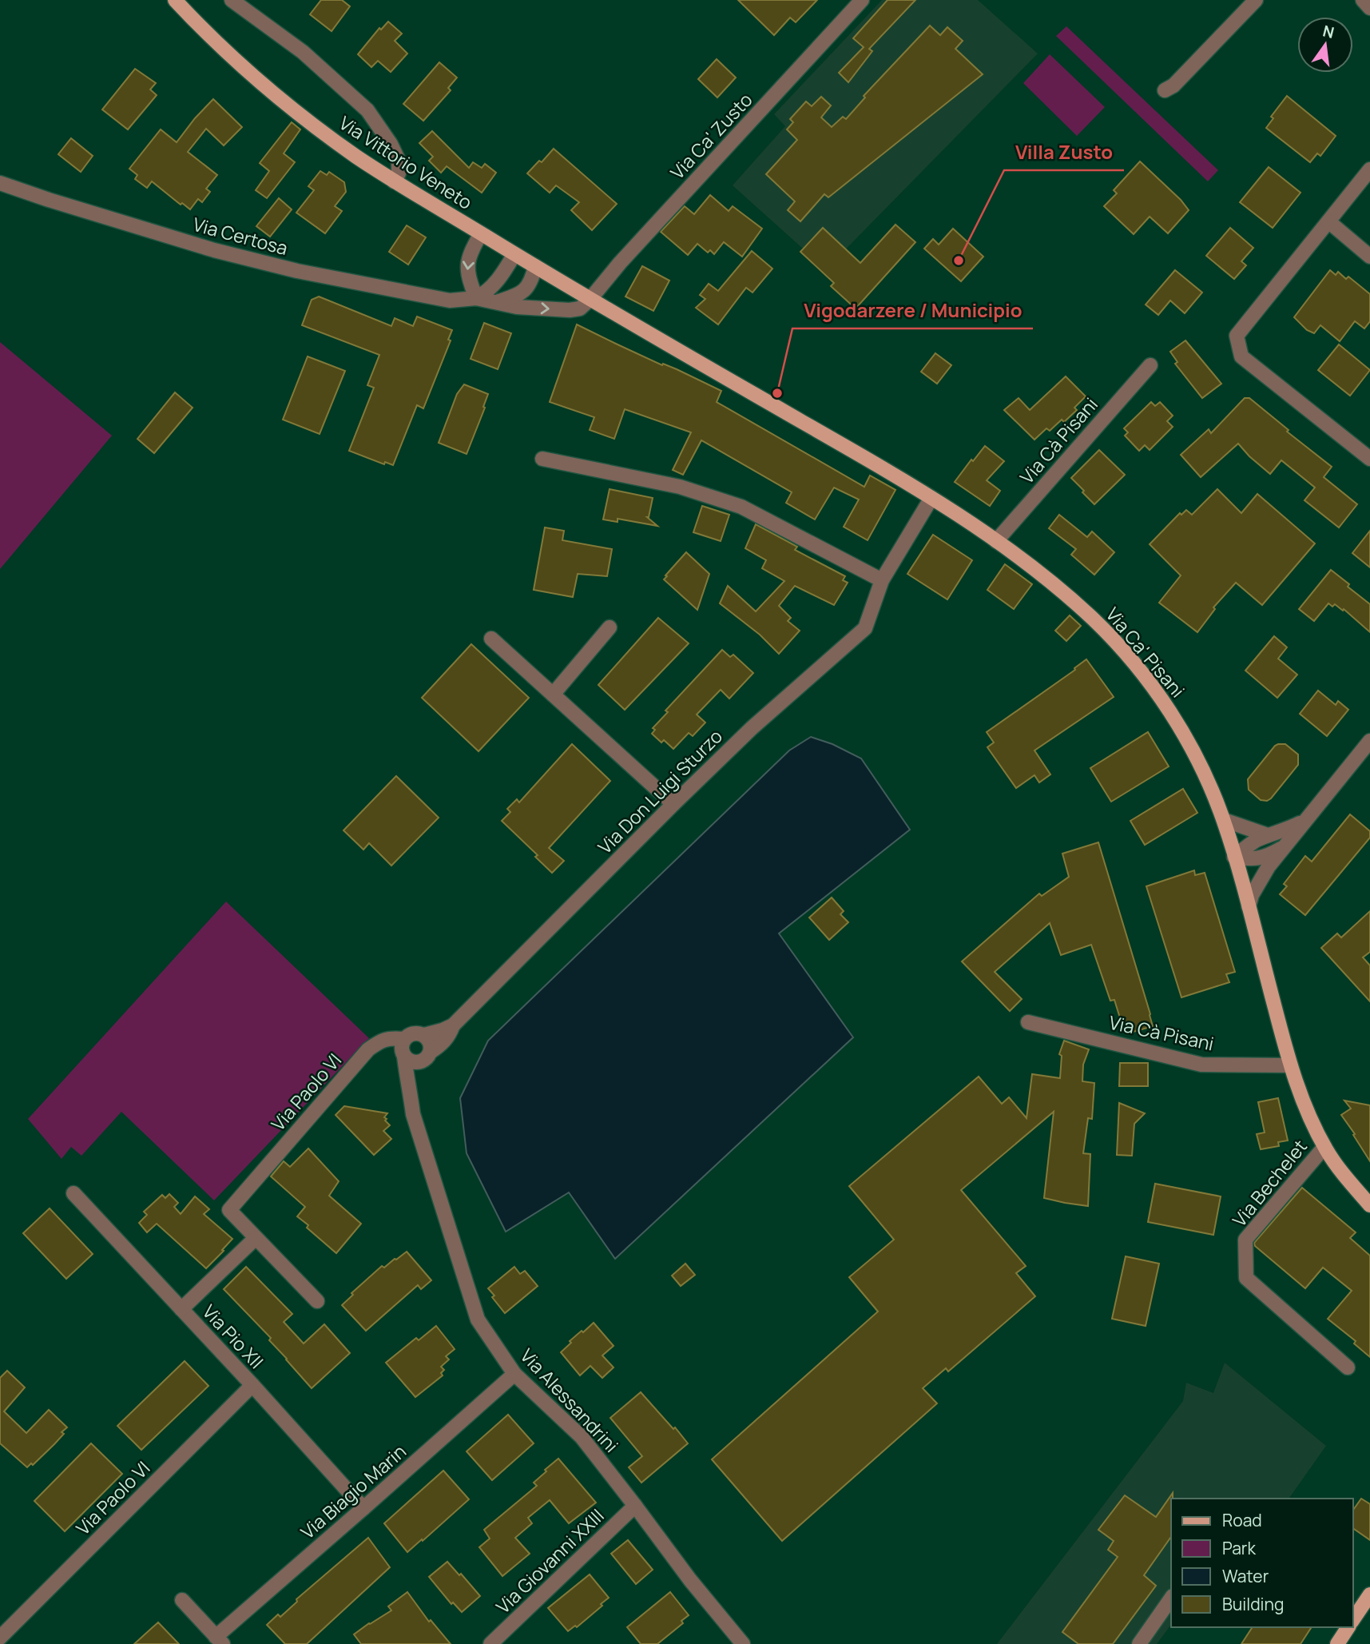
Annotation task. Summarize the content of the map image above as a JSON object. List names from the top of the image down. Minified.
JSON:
{"streets":{"main road":["Via Vittorio Veneto","Via Ca' Pisani"],"street":["Via Ca' Zusto","Via Certosa","Via Cà Pisani","Via Don Luigi Sturzo","Via Paolo VI","Via Bechelet","Via Pio XII","Via Alessandrini","Via Biagio Marin","Via Giovanni XXIII"]},"crossings":[["Via Ca' Zusto","Via Vittorio Veneto"],["Via Ca' Zusto","Via Certosa"],["Via Vittorio Veneto","Via Certosa"],["Via Vittorio Veneto","Via Ca' Pisani"],["Via Cà Pisani","Via Ca' Pisani"],["Via Ca' Pisani","Via Don Luigi Sturzo"],["Via Ca' Pisani","Via Bechelet"],["Via Don Luigi Sturzo","Via Paolo VI"],["Via Don Luigi Sturzo","Via Alessandrini"],["Via Paolo VI","Via Pio XII"],["Via Paolo VI","Via Alessandrini"],["Via Pio XII","Via Biagio Marin"],["Via Alessandrini","Via Biagio Marin"],["Via Alessandrini","Via Giovanni XXIII"]],"places":["Villa Zusto","Vigodarzere / Municipio"],"legend":["Road","Park","Water","Building"],"north":"top"}
